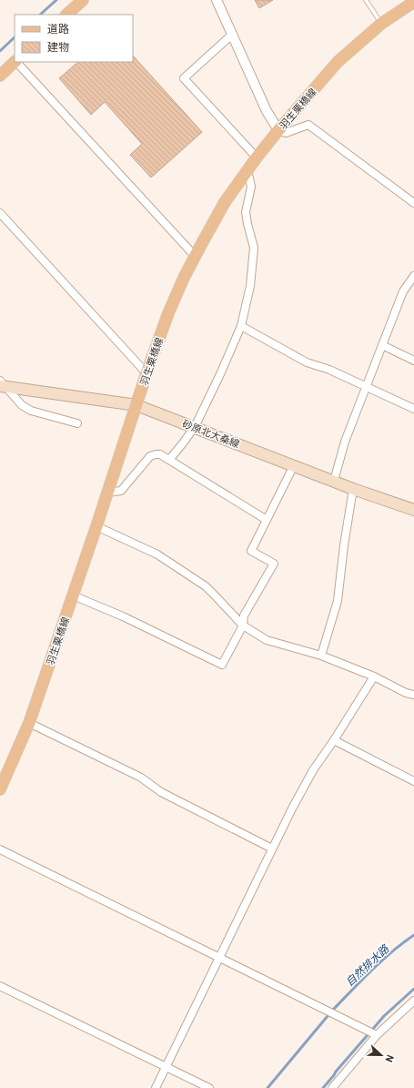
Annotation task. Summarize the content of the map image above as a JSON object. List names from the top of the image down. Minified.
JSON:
{"streets":{"main road":["羽生栗橋線","砂原北大桑線"]},"crossings":[["羽生栗橋線","砂原北大桑線"]],"water":["自然排水路"],"legend":["道路","建物"],"north":"right"}
